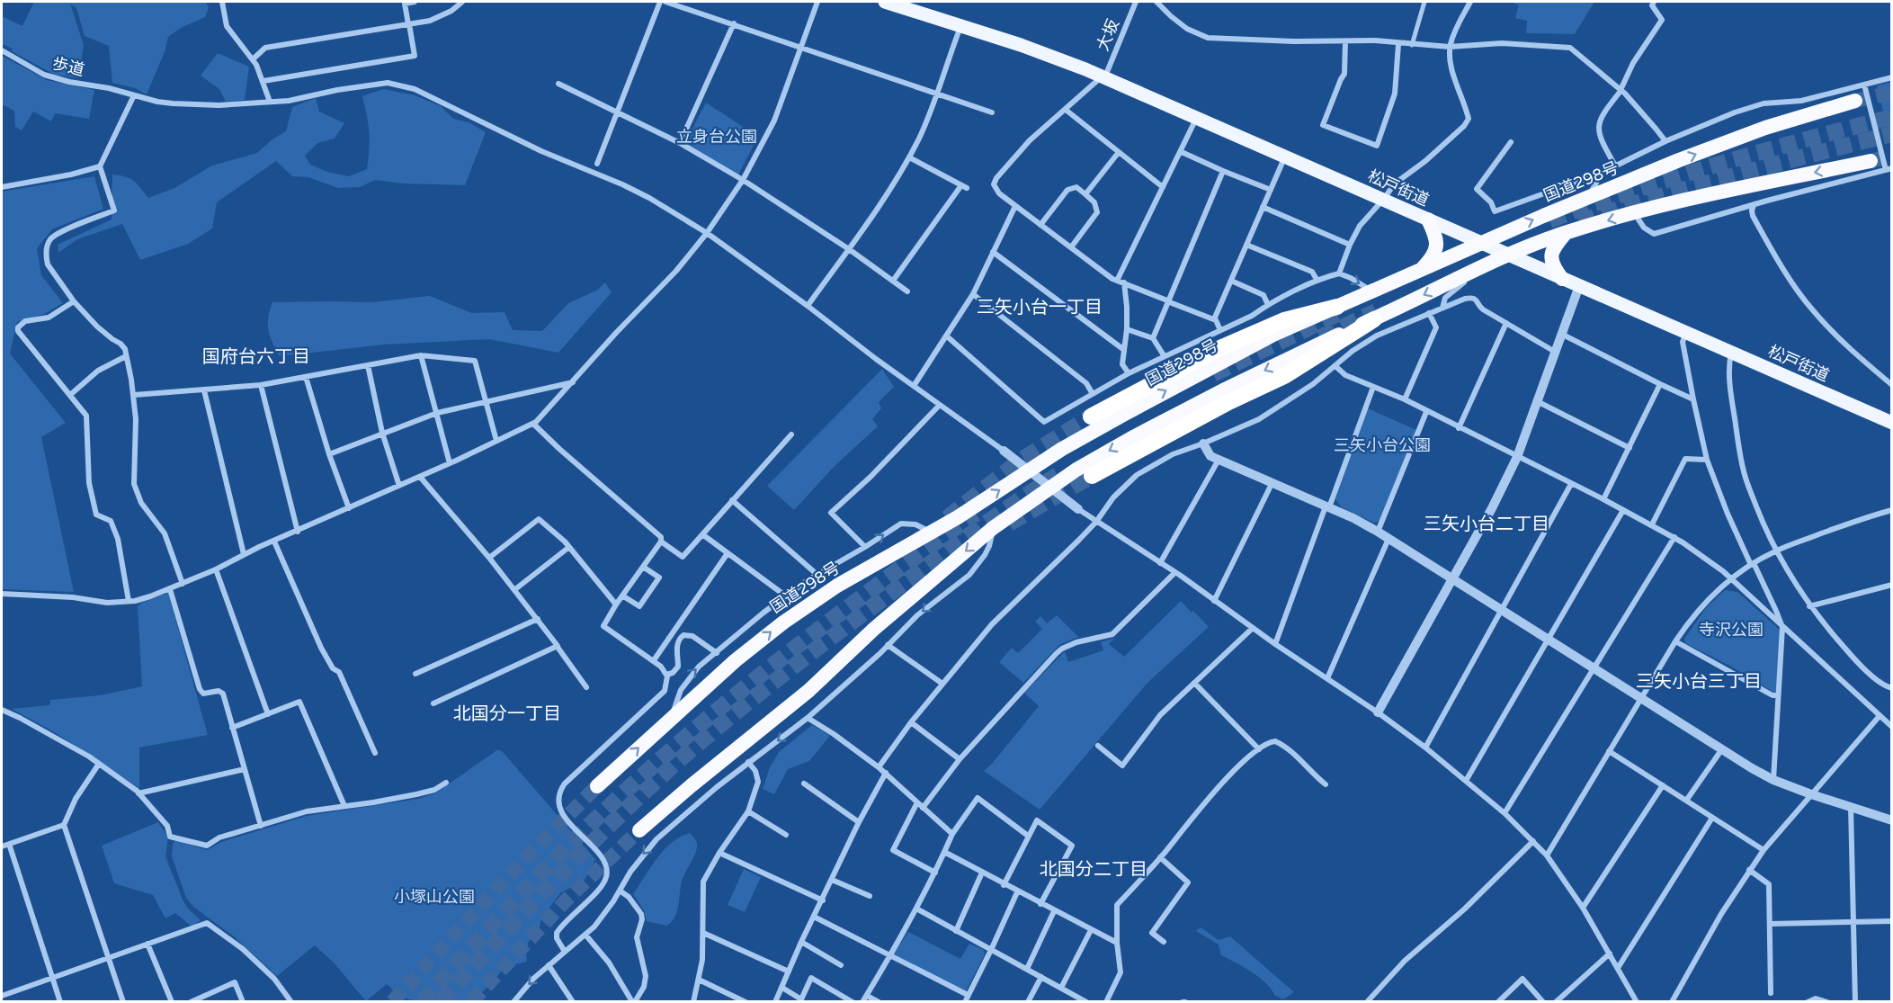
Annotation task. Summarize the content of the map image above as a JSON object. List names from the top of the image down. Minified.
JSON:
{"streets":{"highway":["国道298号"],"main road":["松戸街道"],"street":["大坂","歩道"]},"crossings":[["大坂","松戸街道"],["国道298号","松戸街道"]],"districts":["三矢小台一丁目","国府台六丁目","三矢小台二丁目","三矢小台三丁目","北国分一丁目","北国分二丁目"],"parks":["立身台公園","三矢小台公園","寺沢公園","小塚山公園"]}
